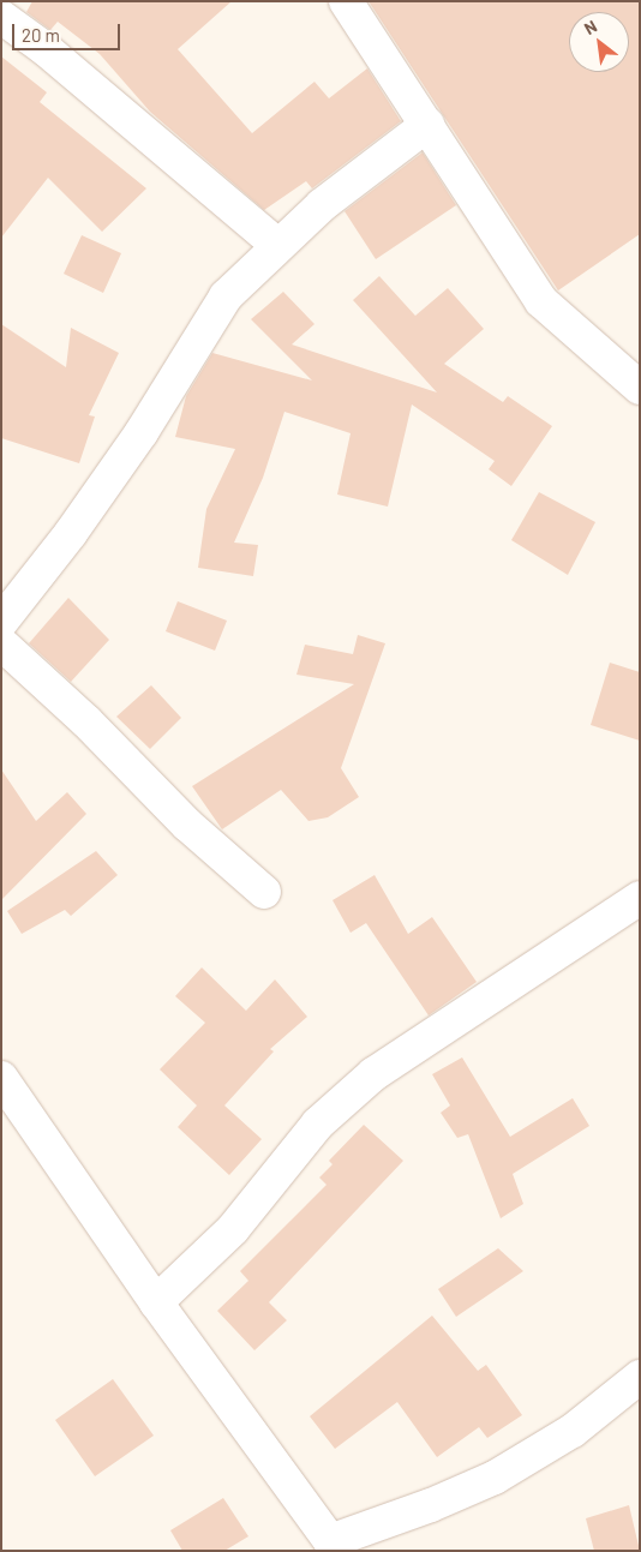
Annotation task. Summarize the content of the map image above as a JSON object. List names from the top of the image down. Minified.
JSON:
{"scale_bar":"20 m","north":"top left"}
